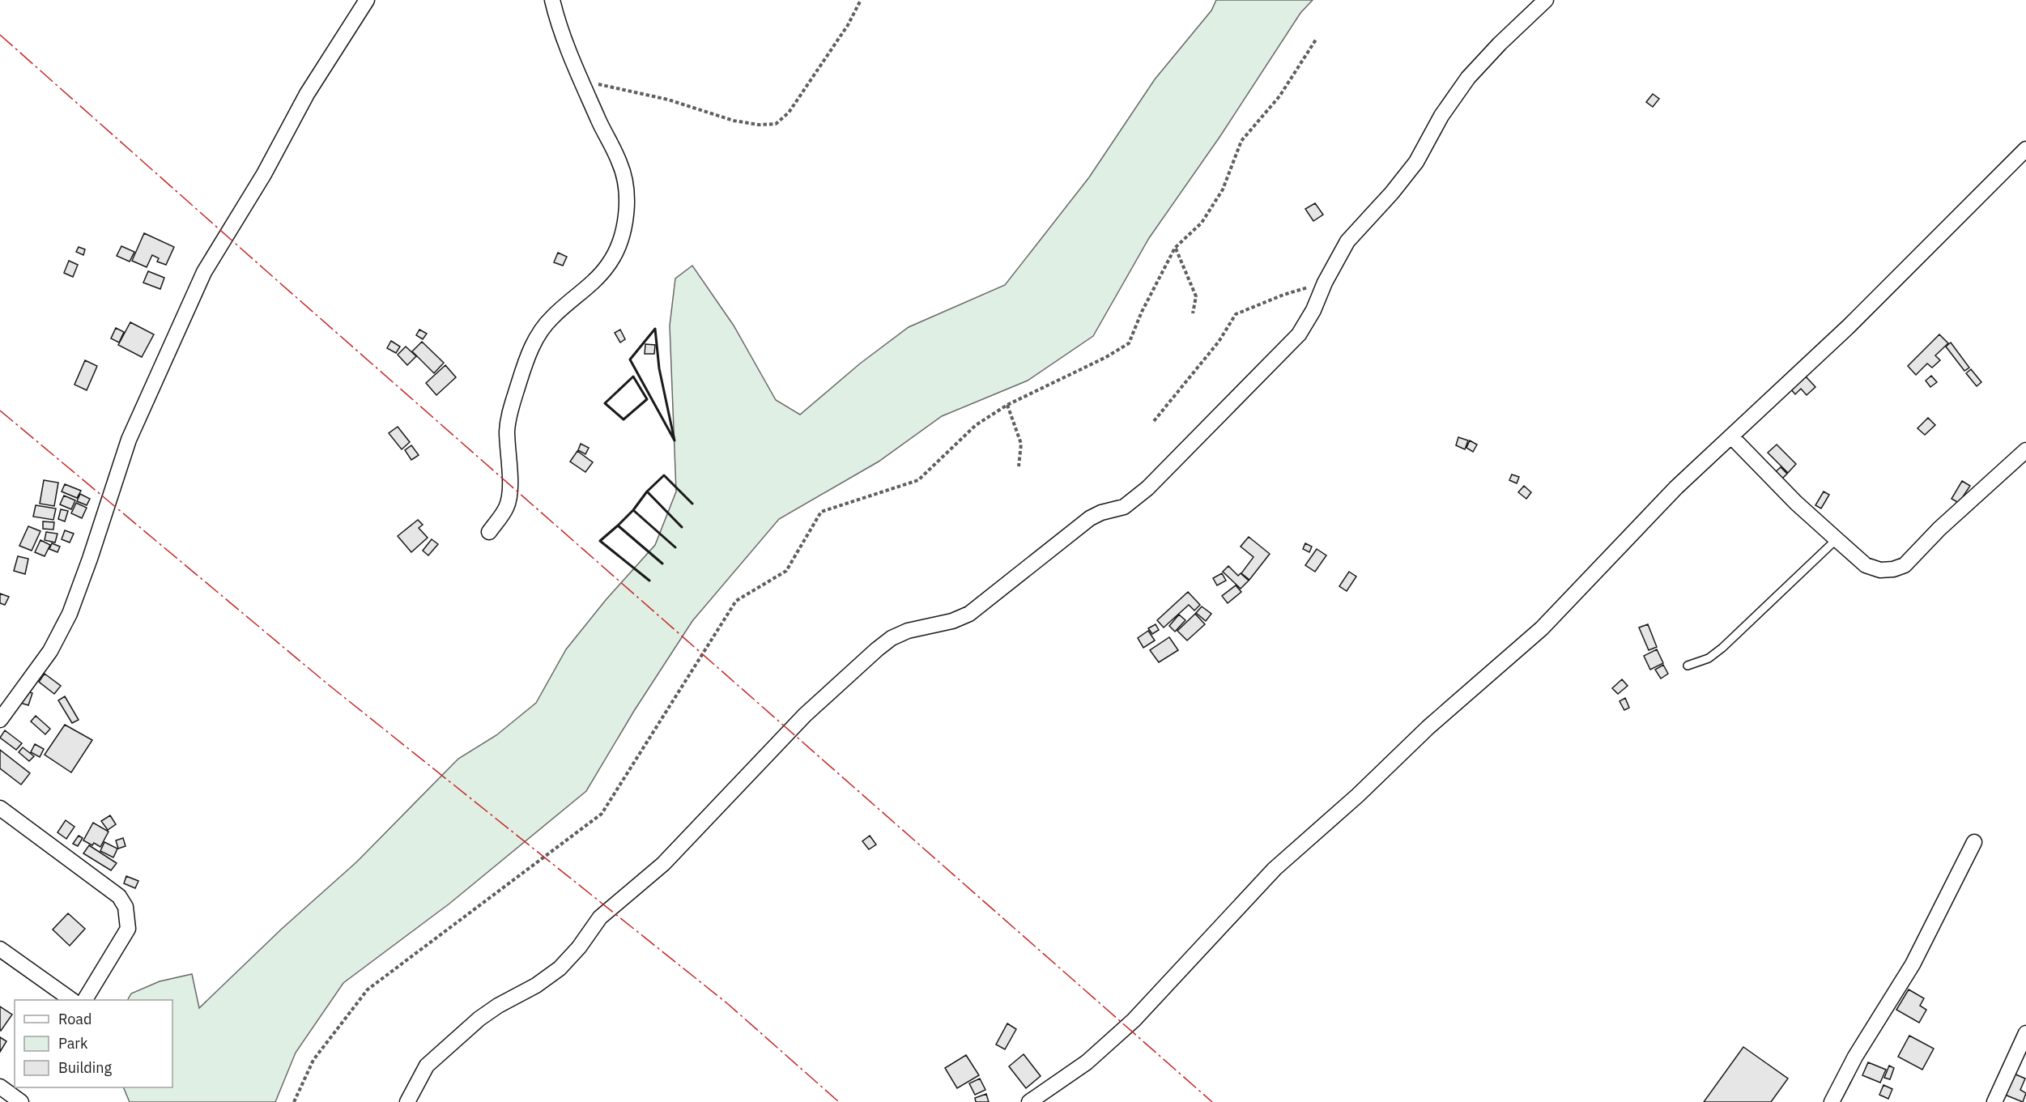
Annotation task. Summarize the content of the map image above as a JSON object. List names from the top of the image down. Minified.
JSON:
{"legend":["Road","Park","Building"]}
